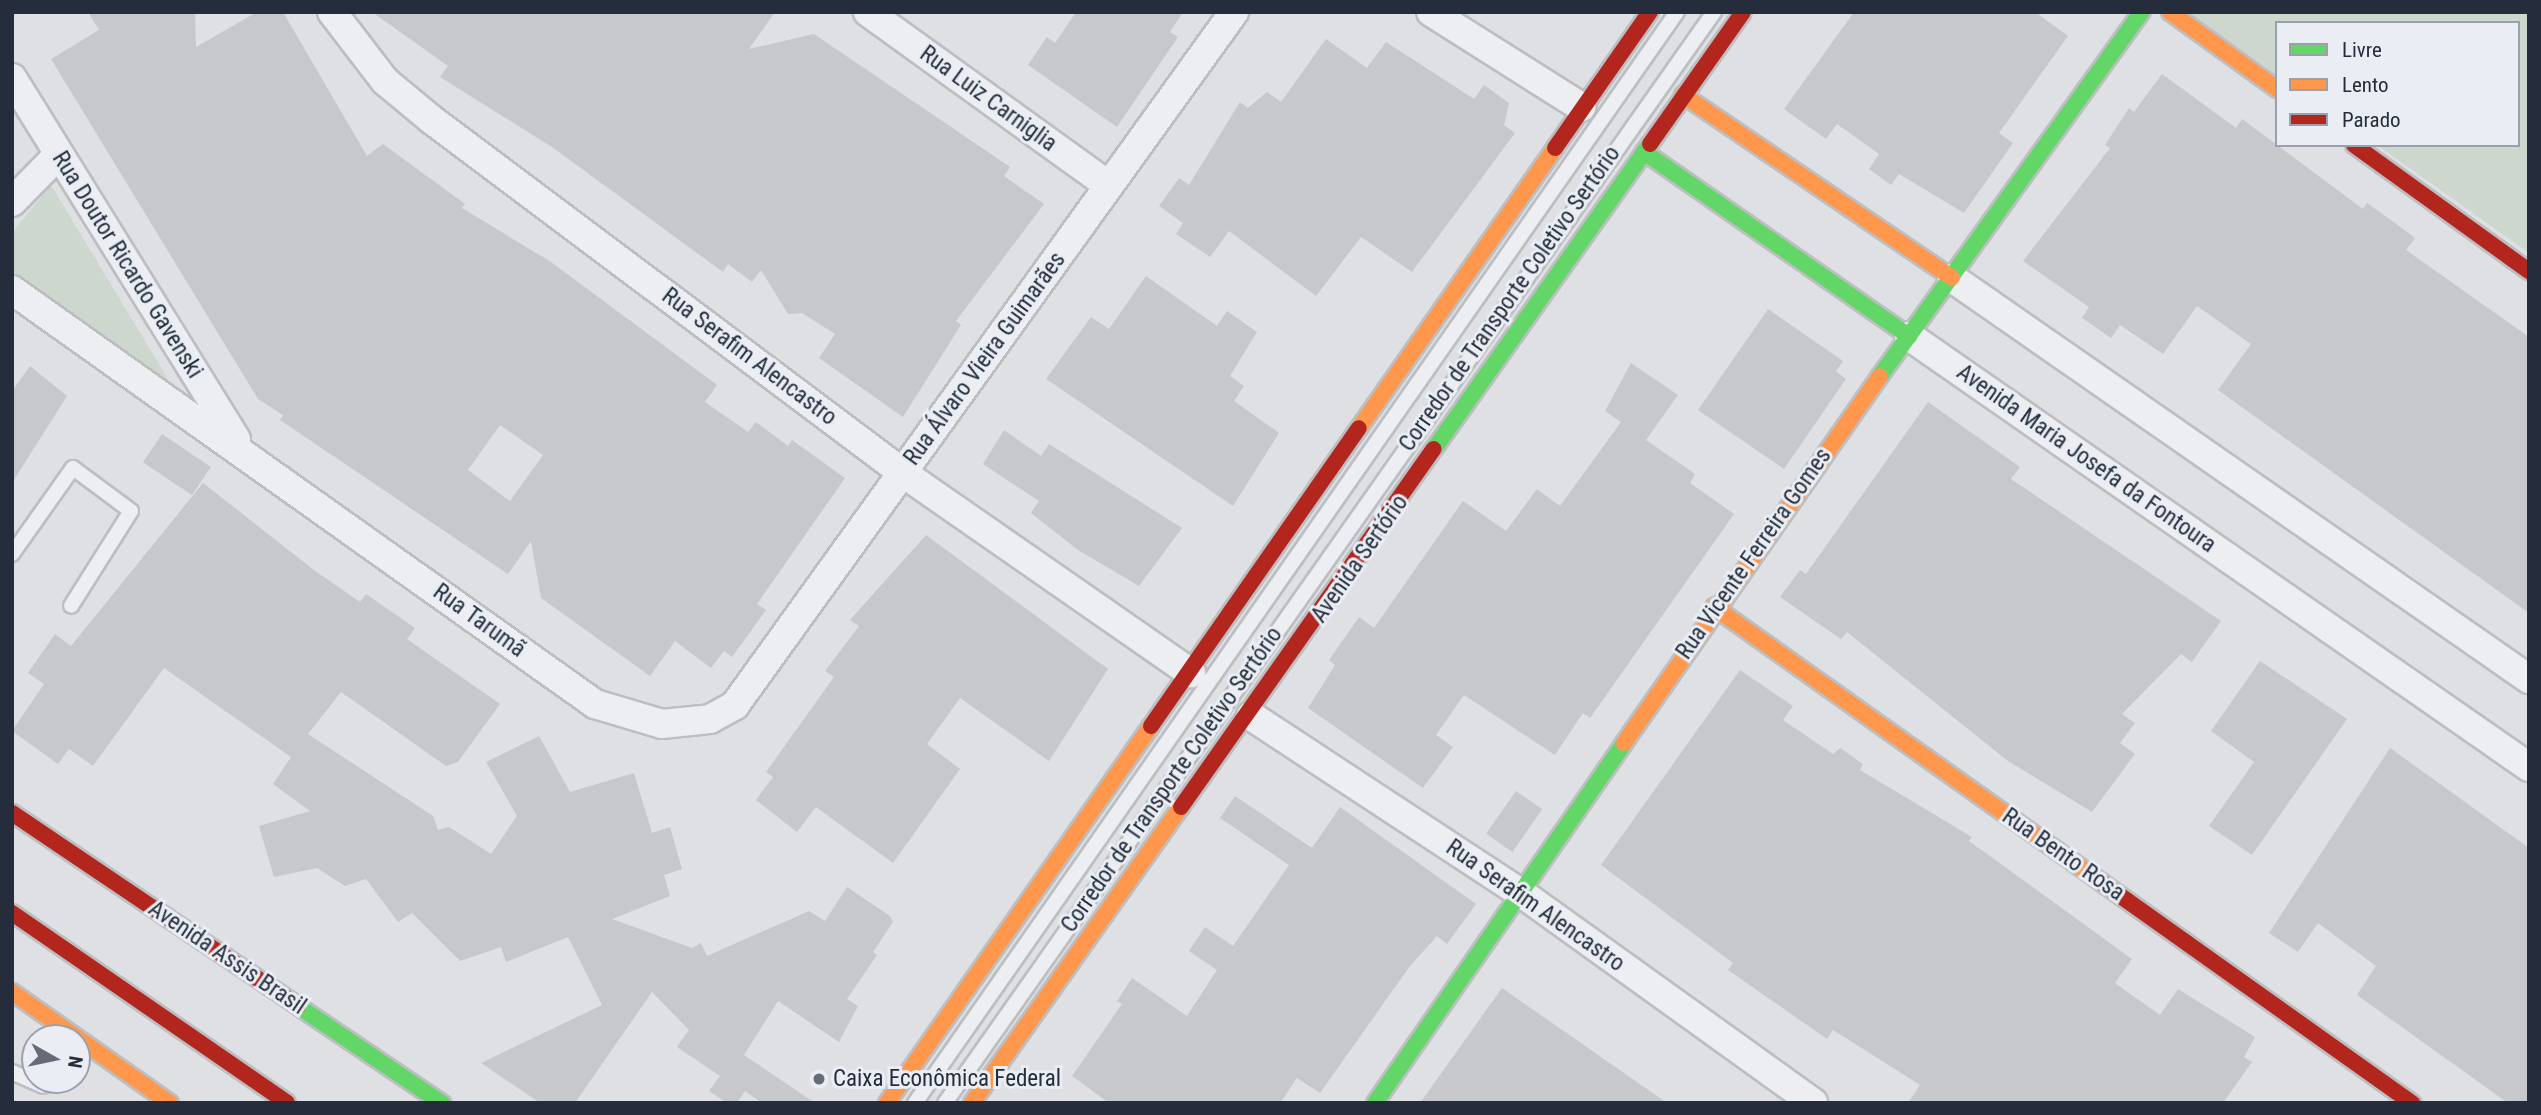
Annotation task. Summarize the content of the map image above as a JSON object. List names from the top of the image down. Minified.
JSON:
{"streets":{"main road":["Avenida Maria Josefa da Fontoura","Rua Vicente Ferreira Gomes","Avenida Sertório","Rua Bento Rosa","Avenida Assis Brasil"],"street":["Rua Luiz Carniglia","Rua Doutor Ricardo Gavenski","Rua Serafim Alencastro","Rua Álvaro Vieira Guimarães","Rua Tarumã"],"lane":["Corredor de Transporte Coletivo Sertório"]},"crossings":[["Rua Luiz Carniglia","Rua Álvaro Vieira Guimarães"],["Rua Doutor Ricardo Gavenski","Rua Tarumã"],["Rua Serafim Alencastro","Rua Álvaro Vieira Guimarães"],["Rua Serafim Alencastro","Rua Vicente Ferreira Gomes"],["Rua Serafim Alencastro","Avenida Sertório"],["Rua Álvaro Vieira Guimarães","Rua Tarumã"],["Avenida Maria Josefa da Fontoura","Rua Vicente Ferreira Gomes"],["Avenida Maria Josefa da Fontoura","Avenida Sertório"],["Rua Vicente Ferreira Gomes","Rua Bento Rosa"]],"places":["Caixa Econômica Federal"],"legend":["Livre","Lento","Parado"],"north":"right"}
